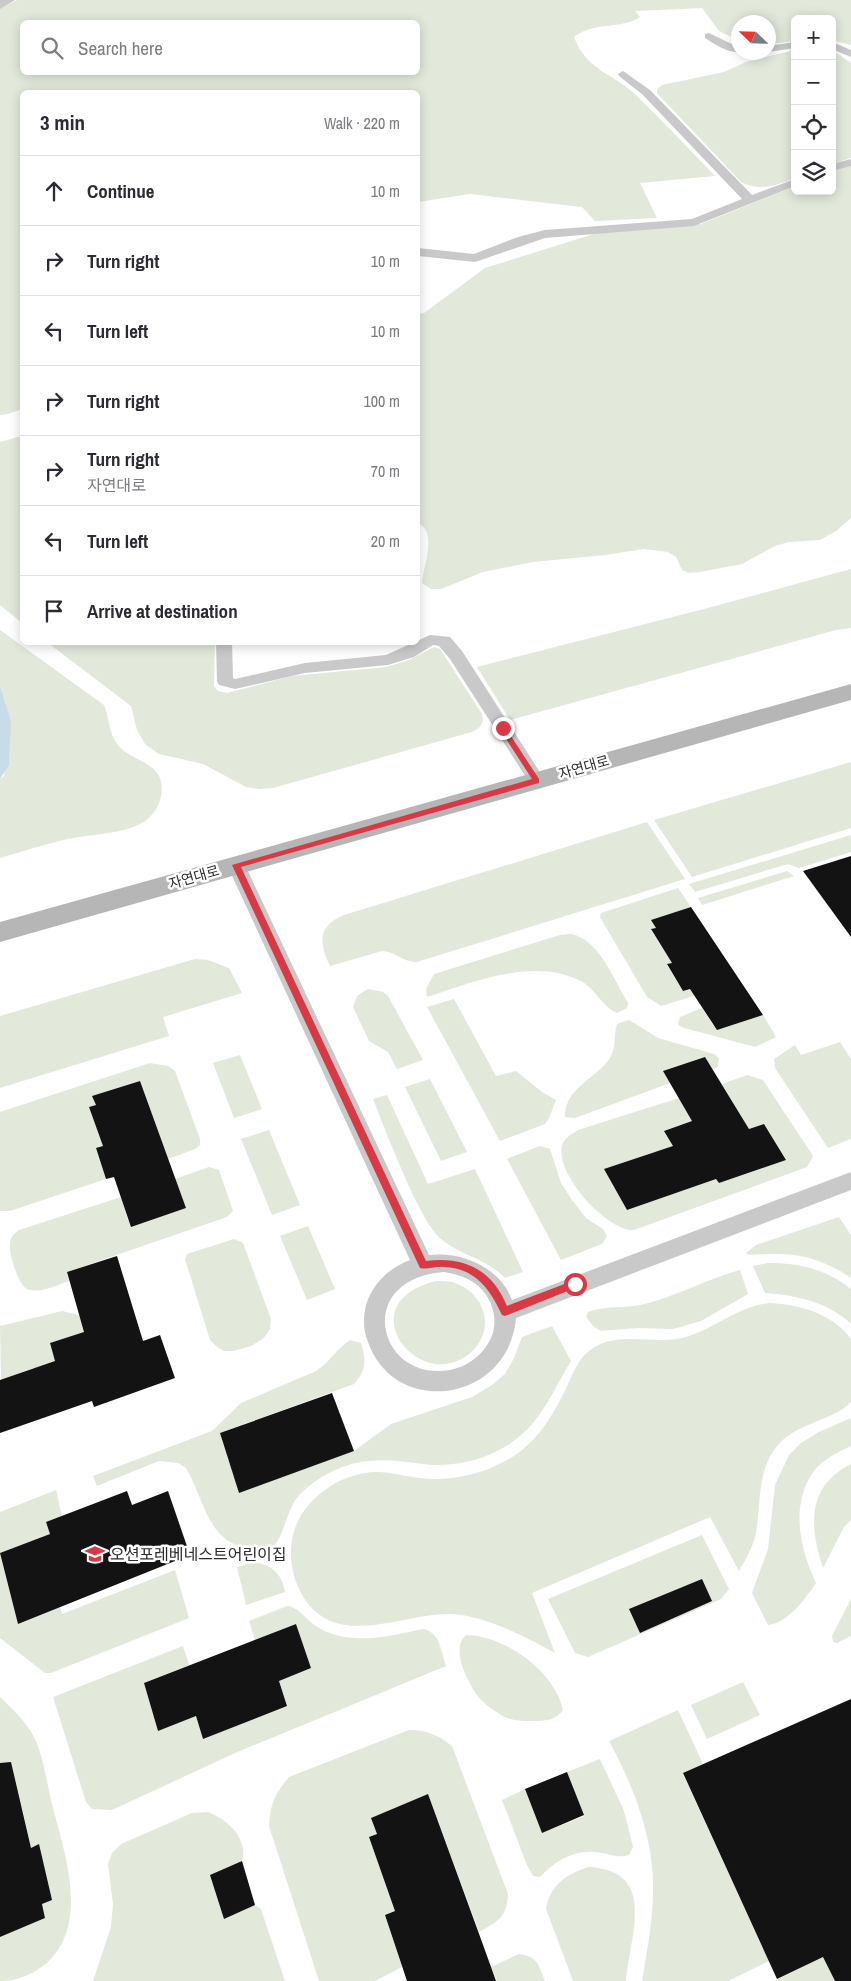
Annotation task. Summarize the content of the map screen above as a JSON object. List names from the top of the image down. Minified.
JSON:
{"streets":{"main road":["자연대로"]},"places":{"school or university":["오션포레베네스트어린이집"]},"north":"top left","page":{"map_buttons":["+","−"],"search":"Search here","heading":["3 min","Walk · 220 m"],"list":[["Continue","10 m"],["Turn right","10 m"],["Turn left","10 m"],["Turn right","100 m"],["Turn right","자연대로","70 m"],["Turn left","20 m"],"Arrive at destination"]}}
